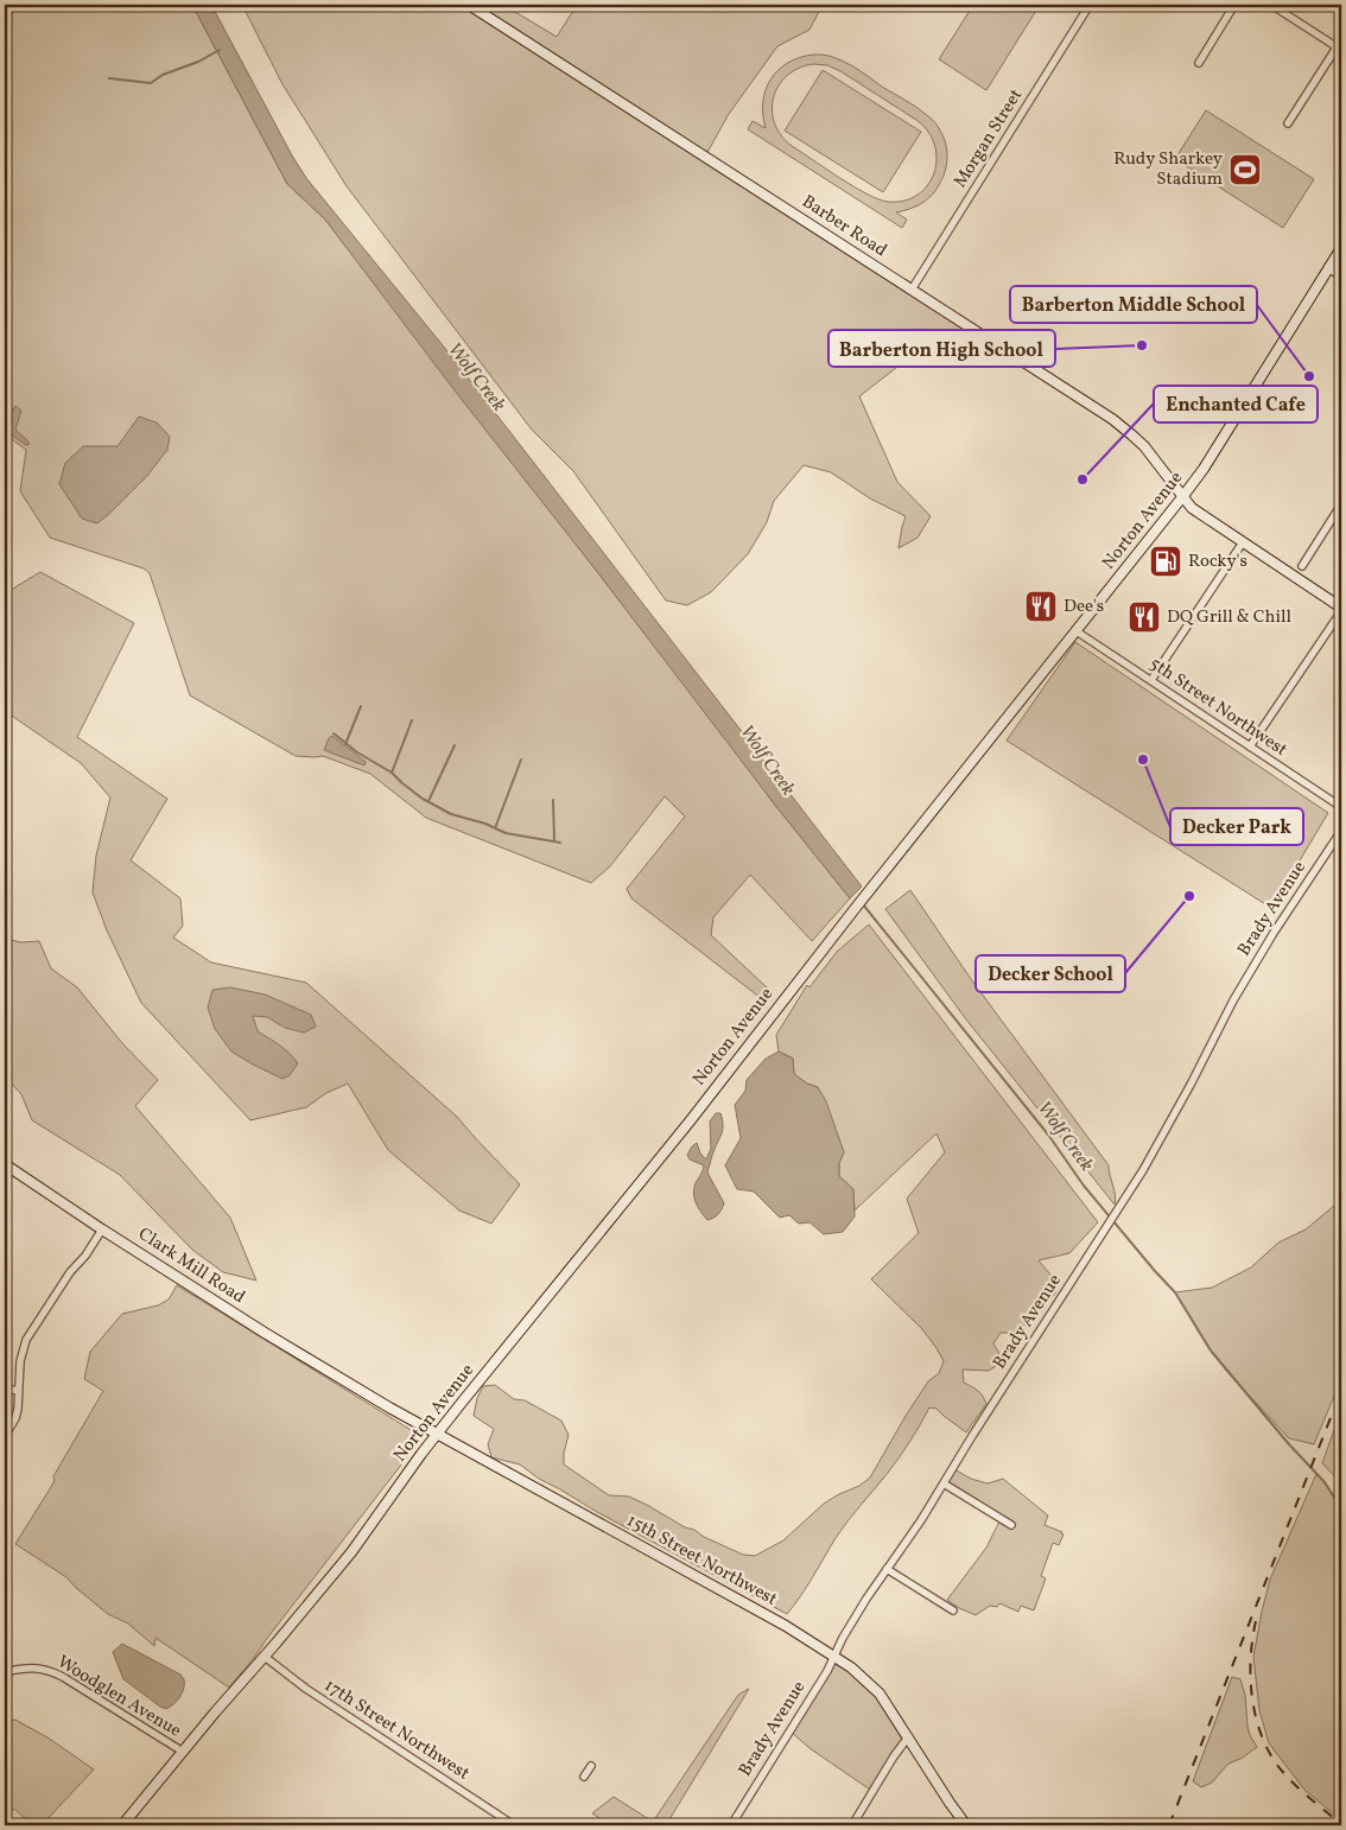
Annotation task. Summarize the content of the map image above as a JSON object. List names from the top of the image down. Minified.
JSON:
{"streets":{"main road":["Barber Road","Norton Avenue","Clark Mill Road","15th Street Northwest"],"street":["Morgan Street","5th Street Northwest","Brady Avenue","Woodglen Avenue","17th Street Northwest"]},"crossings":[["Morgan Street","Barber Road"],["Barber Road","Norton Avenue"],["Norton Avenue","5th Street Northwest"],["Norton Avenue","15th Street Northwest"],["Norton Avenue","Woodglen Avenue"],["Norton Avenue","17th Street Northwest"],["Brady Avenue","15th Street Northwest"],["Clark Mill Road","15th Street Northwest"]],"water":["Wolf Creek"],"places":{"sports":["Rudy Sharkey Stadium"],"other":["Barberton High School","Barberton Middle School","Enchanted Cafe","Decker Park","Decker School"],"fuel station":["Rocky's"],"restaurant":["Dee's","DQ Grill & Chill"]}}
